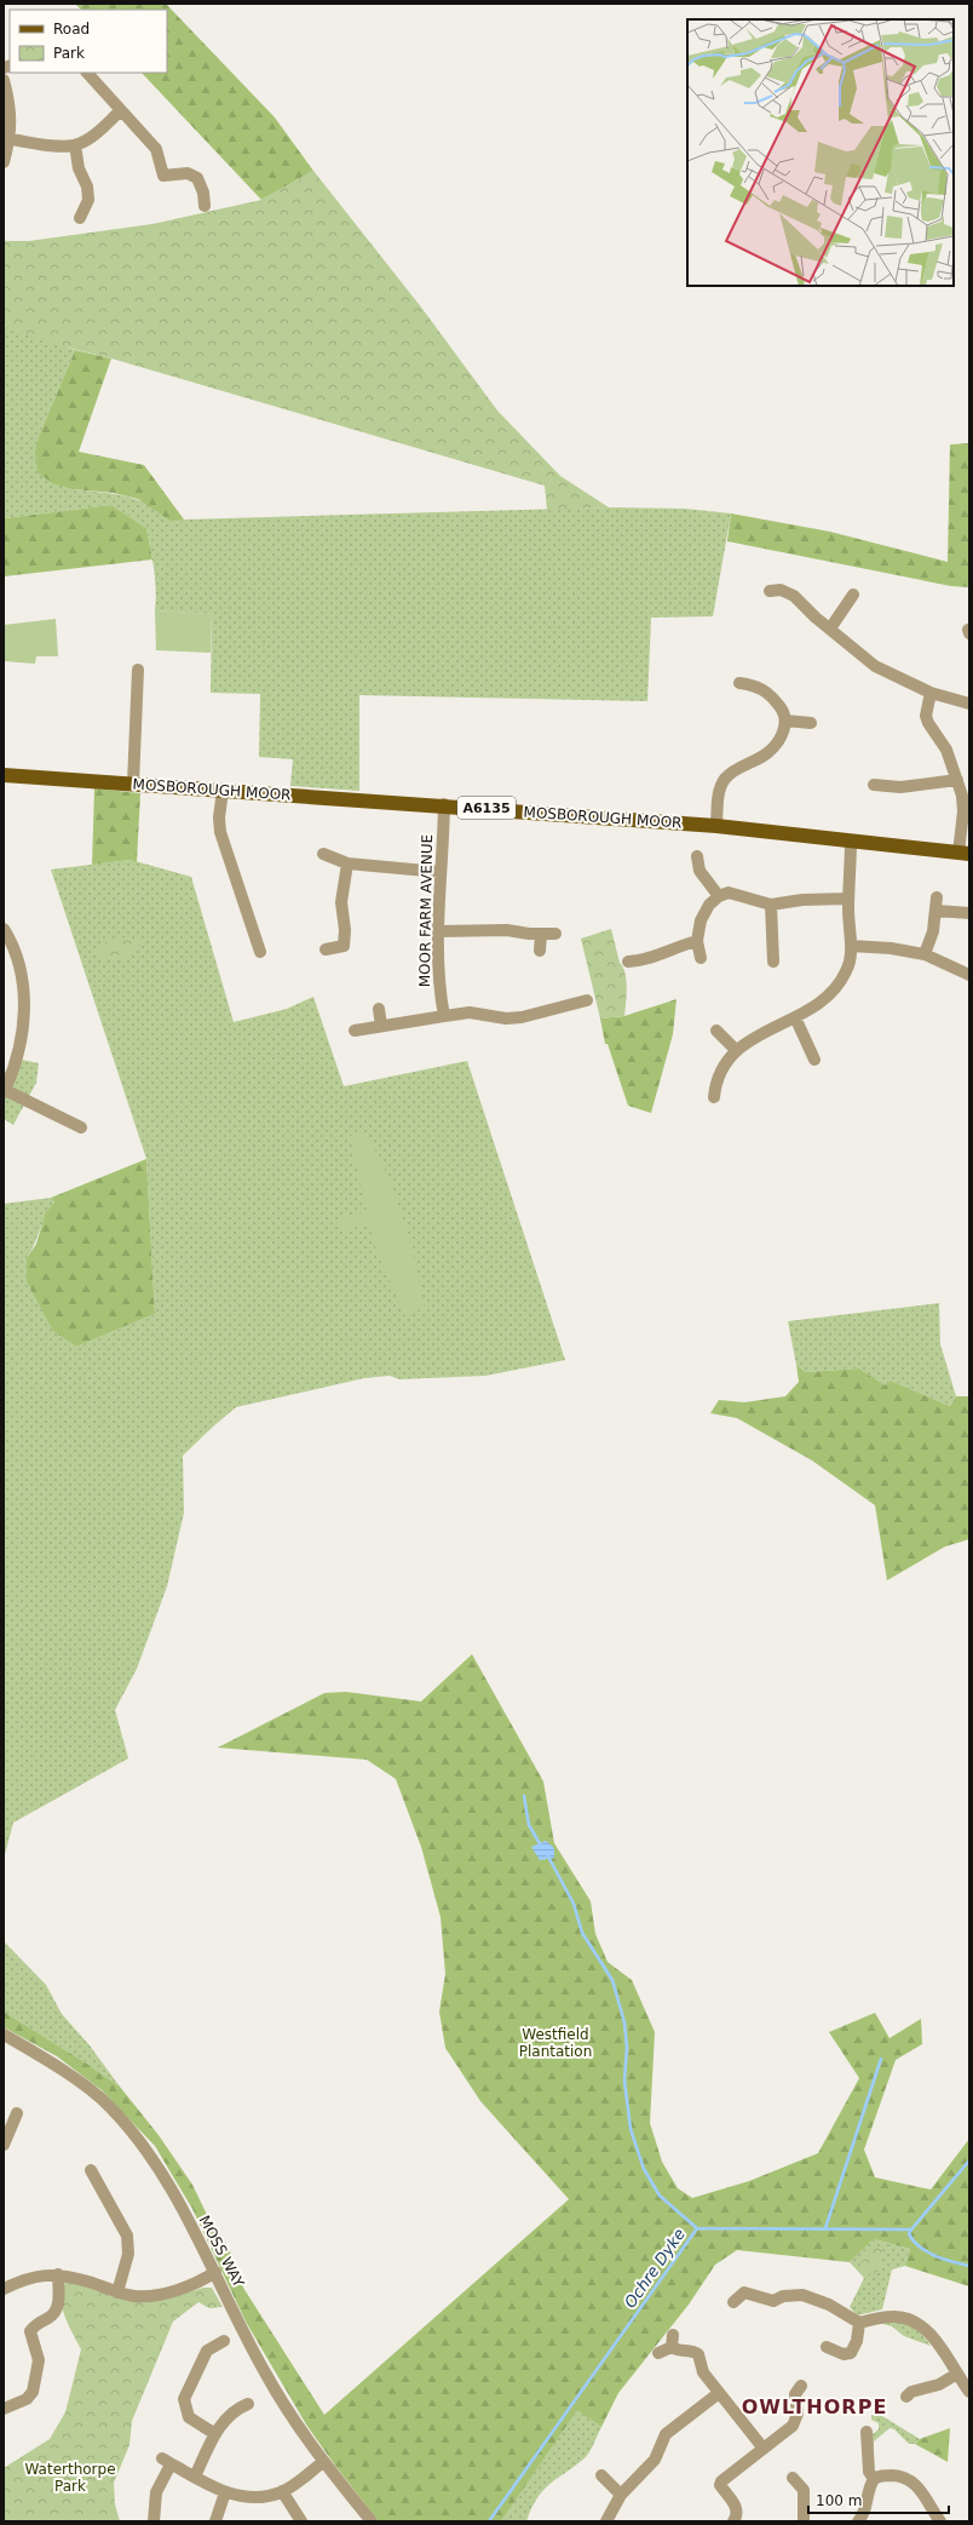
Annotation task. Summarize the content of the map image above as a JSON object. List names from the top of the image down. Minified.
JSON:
{"streets":{"main road":["MOSBOROUGH MOOR","A6135"],"street":["MOOR FARM AVENUE","MOSS WAY"]},"crossings":[["MOSBOROUGH MOOR","MOOR FARM AVENUE"]],"districts":["OWLTHORPE"],"water":["Ochre Dyke"],"parks":["Westfield Plantation","Waterthorpe Park"],"legend":["Road","Park"],"scale_bar":"100 m"}
